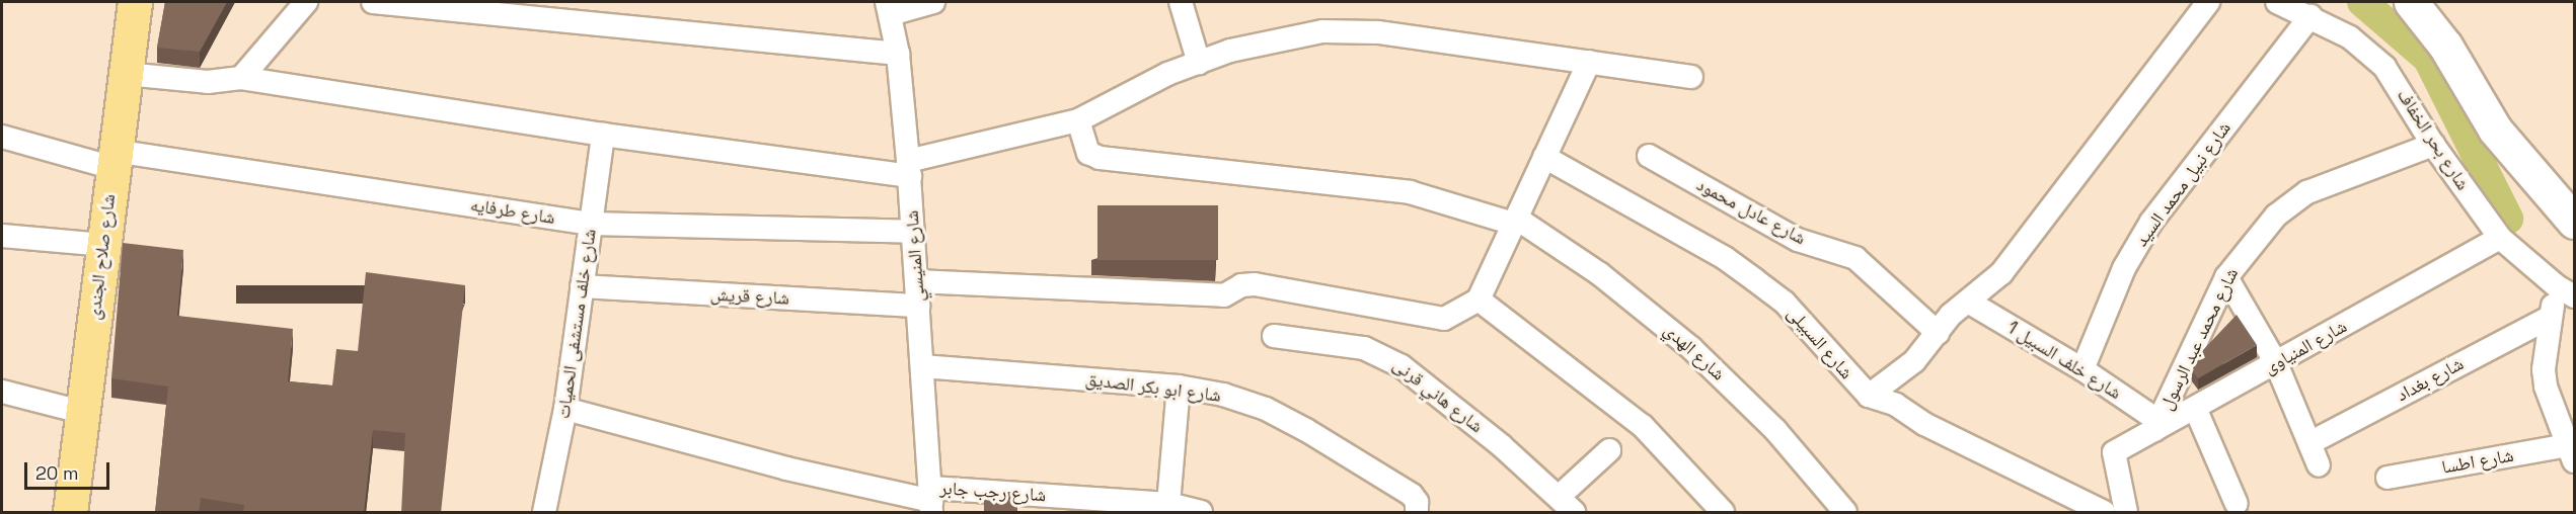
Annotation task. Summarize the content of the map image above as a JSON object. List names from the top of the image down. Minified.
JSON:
{"streets":{"main road":["شارع صلاح الجندى"],"street":["شارع بحر الخفاف","شارع نبيل محمد السيد","شارع طرفايه","شارع عادل محمود","شارع المنيسي","شارع قريش","شارع خلف مستشفى الحميات","شارع محمد عبد الرسول","شارع السبيلى","شارع المنياوى","شارع الهدي","شارع خلف السبيل 1","شارع بغداد","شارع ابو بكر الصديق","شارع هاني قرنى","شارع اطسا","شارع رجب جابر"]},"crossings":[["شارع بحر الخفاف","شارع نبيل محمد السيد"],["شارع بحر الخفاف","شارع محمد عبد الرسول"],["شارع بحر الخفاف","شارع المنياوى"],["شارع نبيل محمد السيد","شارع خلف السبيل 1"],["شارع طرفايه","شارع المنيسي"],["شارع طرفايه","شارع صلاح الجندى"],["شارع طرفايه","شارع خلف مستشفى الحميات"],["شارع المنيسي","شارع قريش"],["شارع المنيسي","شارع ابو بكر الصديق"],["شارع المنيسي","شارع رجب جابر"],["شارع قريش","شارع خلف مستشفى الحميات"],["شارع خلف مستشفى الحميات","شارع رجب جابر"],["شارع محمد عبد الرسول","شارع المنياوى"],["شارع محمد عبد الرسول","شارع خلف السبيل 1"],["شارع المنياوى","شارع خلف السبيل 1"]],"scale_bar":"20 m"}
